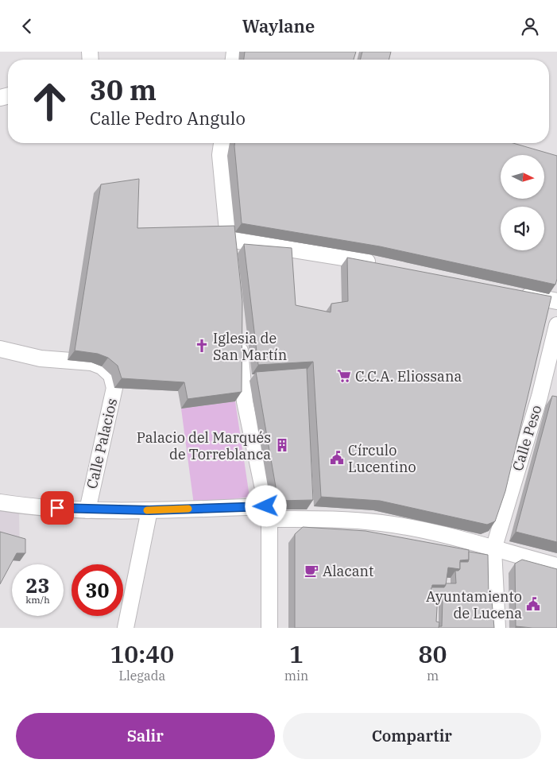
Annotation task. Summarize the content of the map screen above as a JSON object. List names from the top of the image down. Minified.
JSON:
{"streets":{"street":["Calle Peso","Calle Palacios"]},"places":{"church":["Iglesia de San Martín"],"supermarket":["C.C.A. Eliossana"],"building":["Palacio del Marqués de Torreblanca"],"public building":["Círculo Lucentino","Ayuntamiento de Lucena"],"cafe":["Alacant"]},"north":"right","page":{"header":"Waylane","turn":["30 m","Calle Pedro Angulo"],"speed":"23 km/h","limit":"30","eta":["10:40","Llegada","1","min","80","m"],"buttons":["Salir","Compartir"]}}
